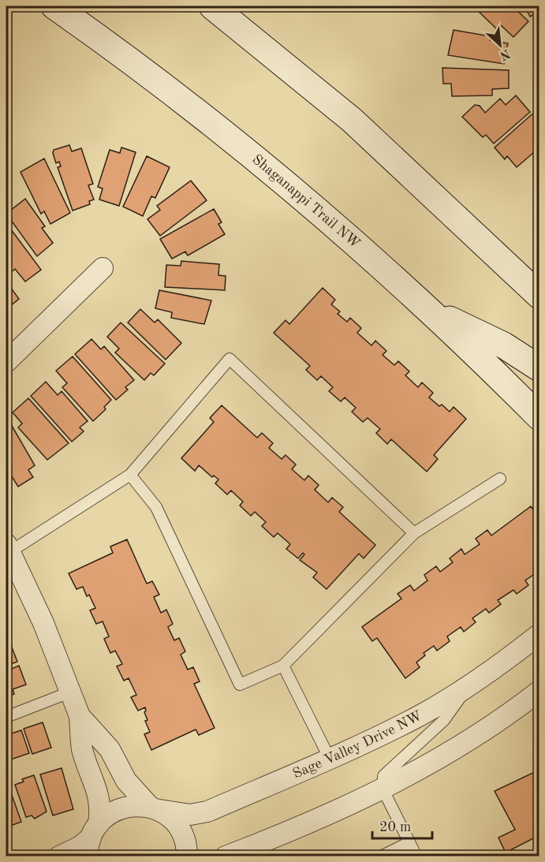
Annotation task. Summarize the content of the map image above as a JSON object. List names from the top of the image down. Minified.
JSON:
{"streets":{"main road":["Shaganappi Trail NW"],"street":["Sage Valley Drive NW"]},"scale_bar":"20 m","north":"bottom right"}
